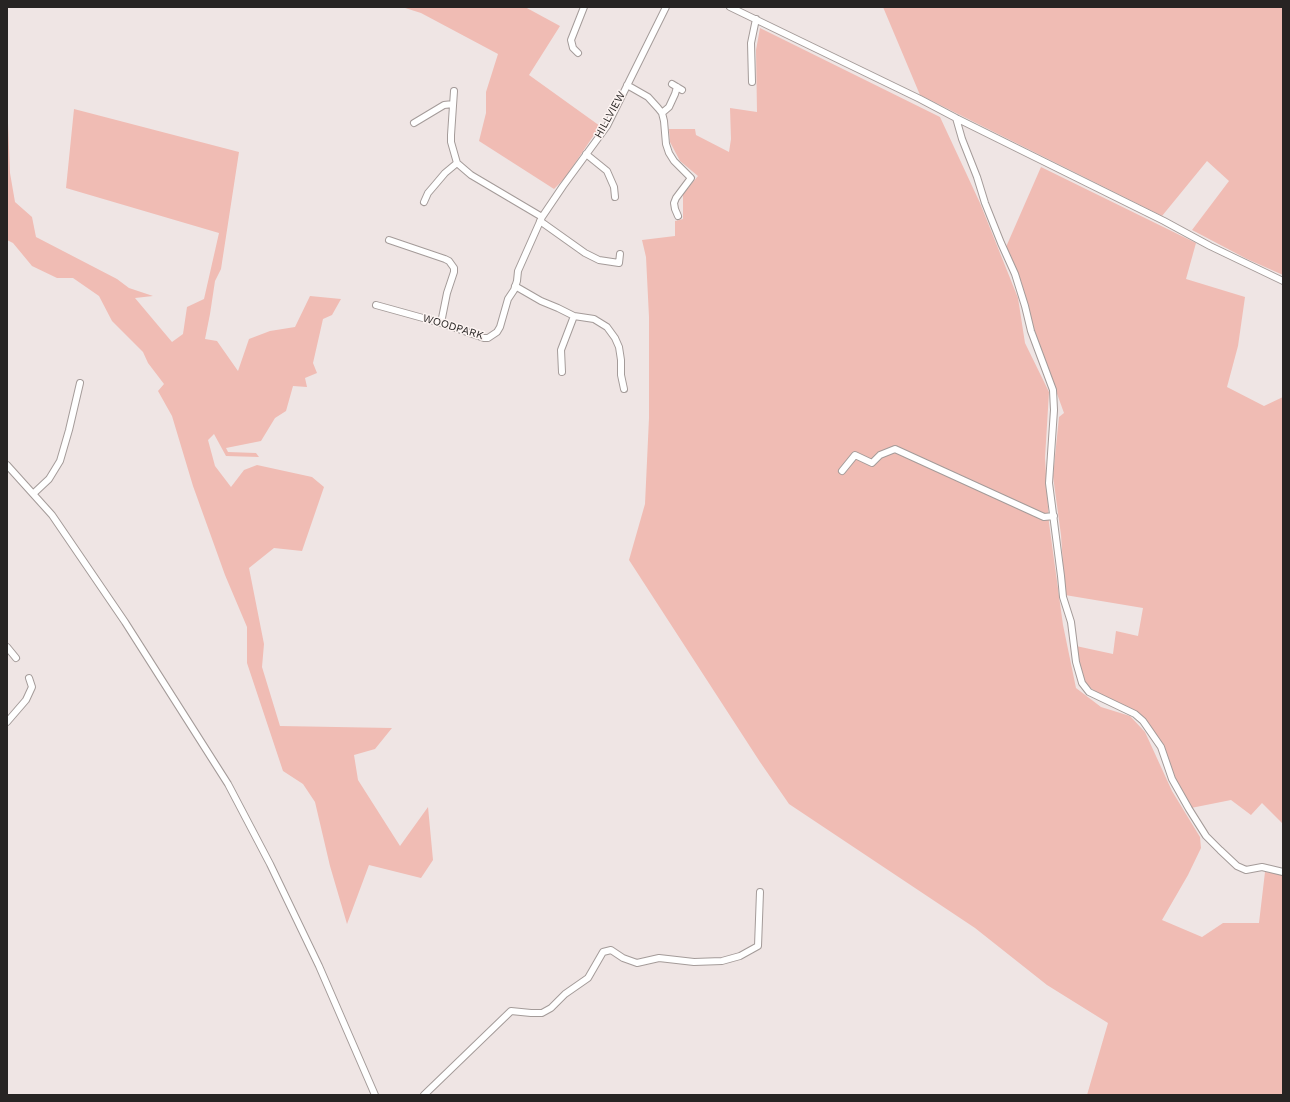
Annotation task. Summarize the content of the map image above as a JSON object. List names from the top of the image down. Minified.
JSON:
{"streets":{"street":["HILLVIEW","WOODPARK"]},"crossings":[["HILLVIEW","WOODPARK"]]}
